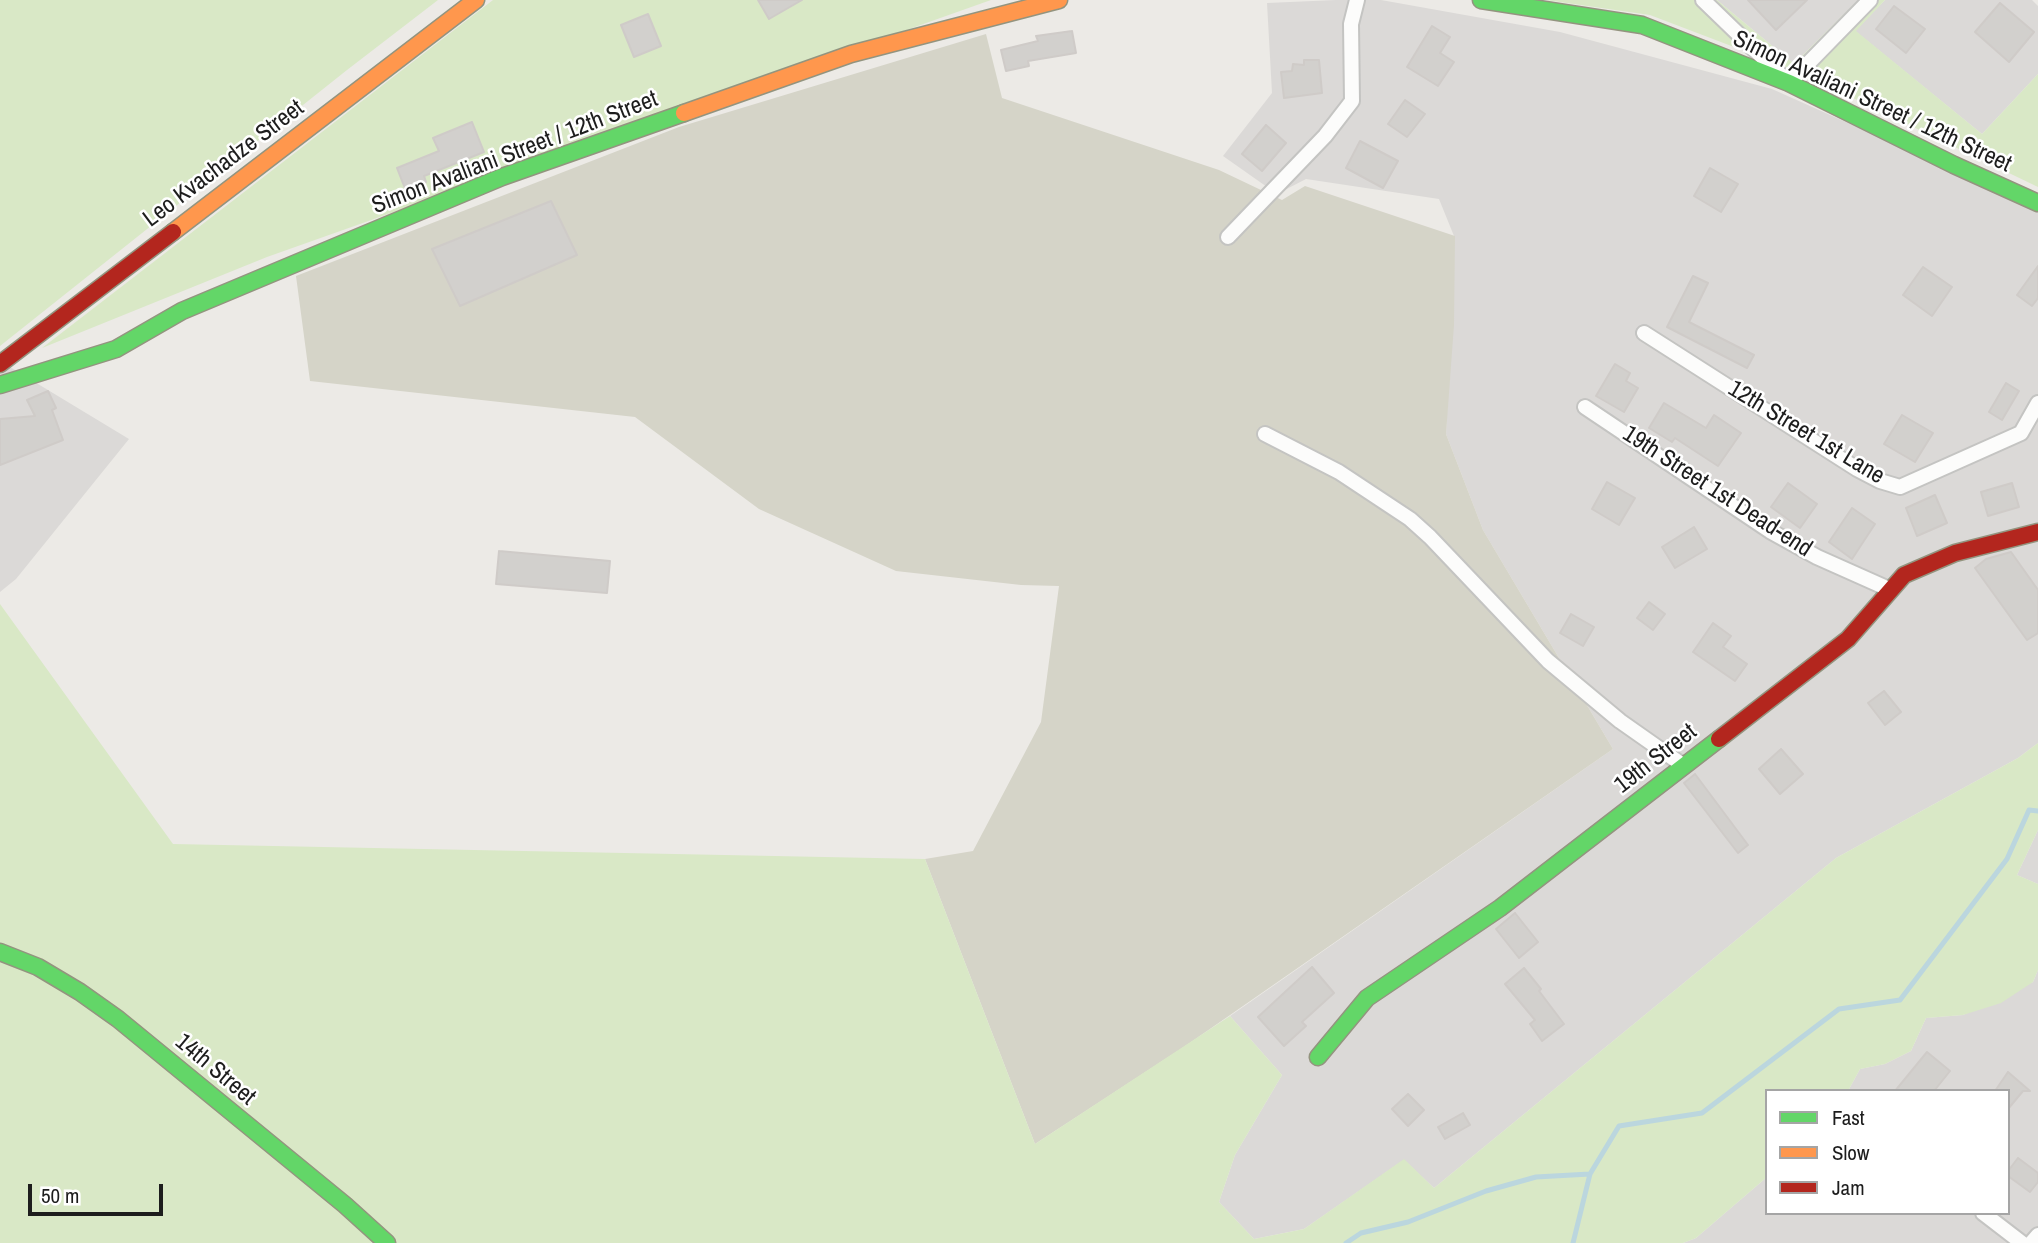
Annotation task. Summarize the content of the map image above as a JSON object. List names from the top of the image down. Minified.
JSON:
{"streets":{"street":["Simon Avaliani Street / 12th Street","Leo Kvachadze Street","12th Street 1st Lane","19th Street 1st Dead-end","19th Street","14th Street"]},"crossings":[["19th Street 1st Dead-end","19th Street"]],"legend":["Fast","Slow","Jam"],"scale_bar":"50 m"}
